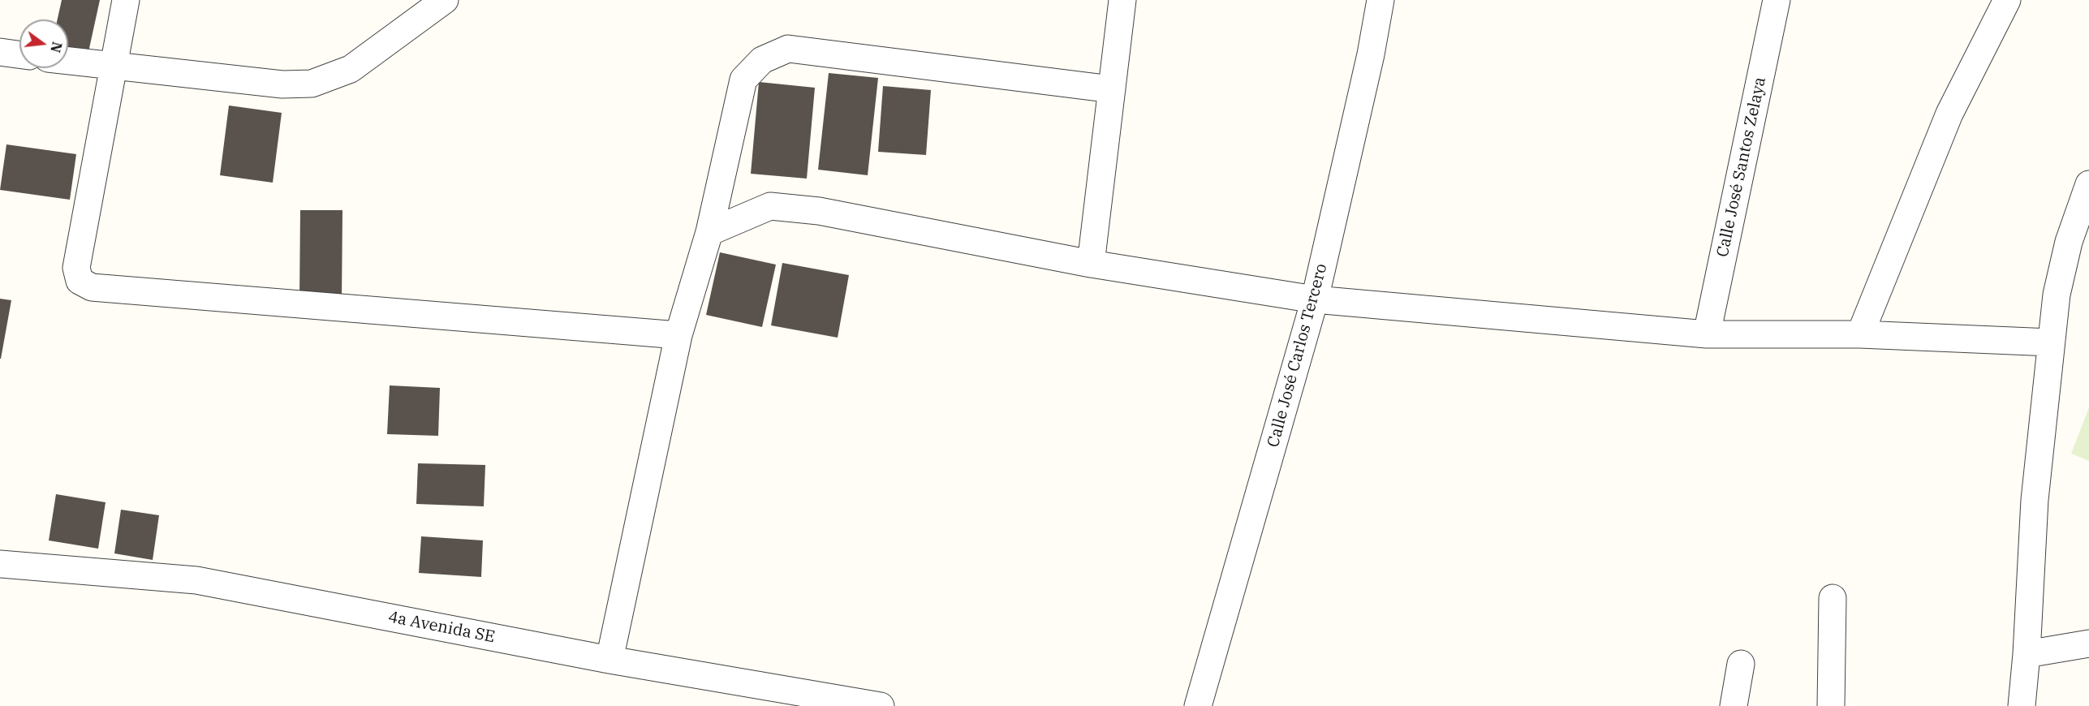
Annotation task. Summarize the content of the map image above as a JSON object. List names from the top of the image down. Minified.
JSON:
{"streets":{"street":["Calle José Santos Zelaya","Calle José Carlos Tercero","4a Avenida SE"]},"north":"right"}
